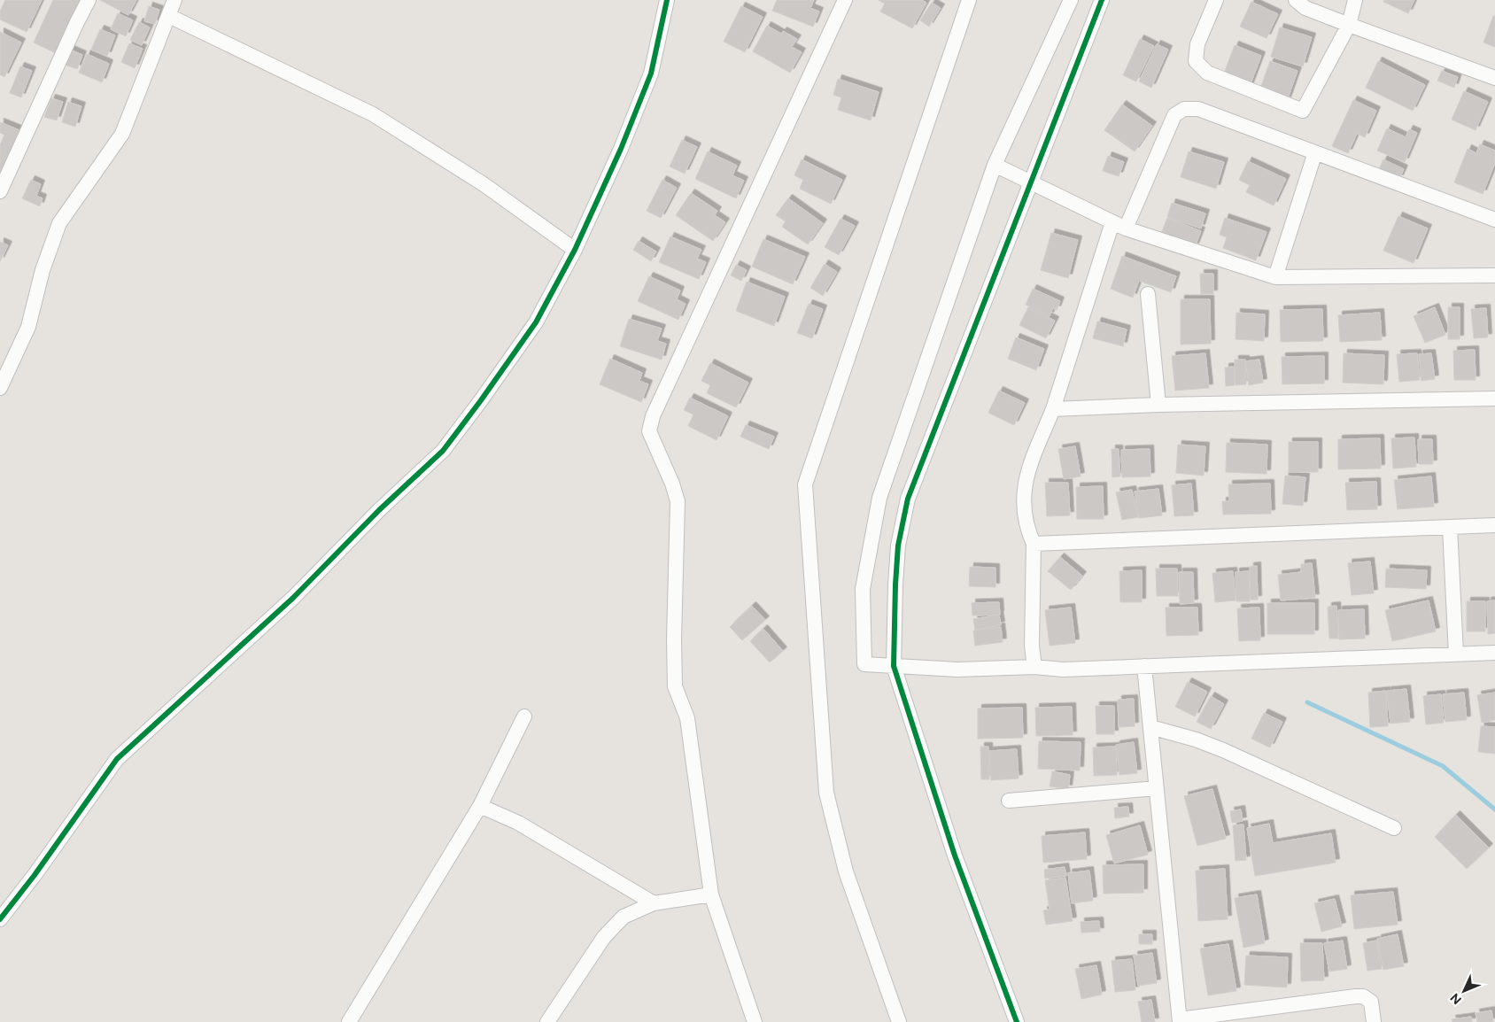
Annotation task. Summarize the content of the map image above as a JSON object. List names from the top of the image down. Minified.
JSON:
{"north":"bottom left"}
